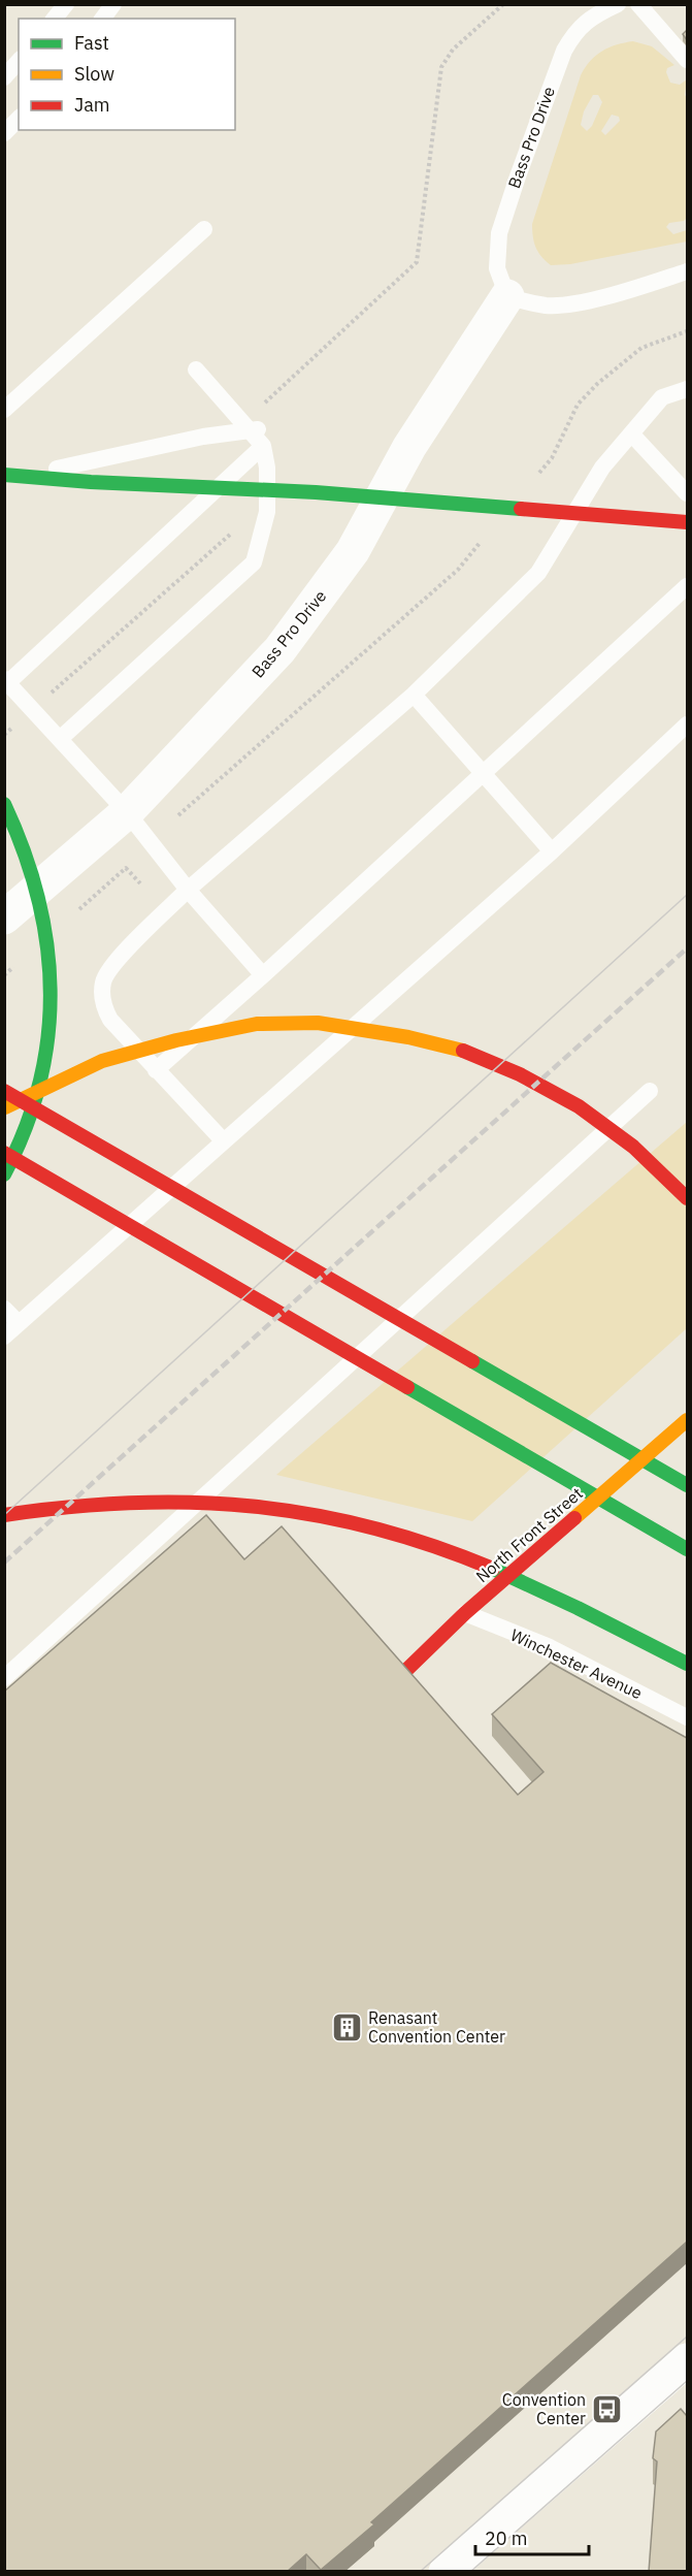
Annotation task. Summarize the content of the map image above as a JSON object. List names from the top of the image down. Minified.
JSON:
{"streets":{"main road":["North Front Street"],"street":["Bass Pro Drive"],"lane":["Winchester Avenue"]},"crossings":[["North Front Street","Winchester Avenue"]],"places":{"building":["Renasant Convention Center"],"bus stop":["Convention Center"]},"legend":["Fast","Slow","Jam"],"scale_bar":"20 m"}
